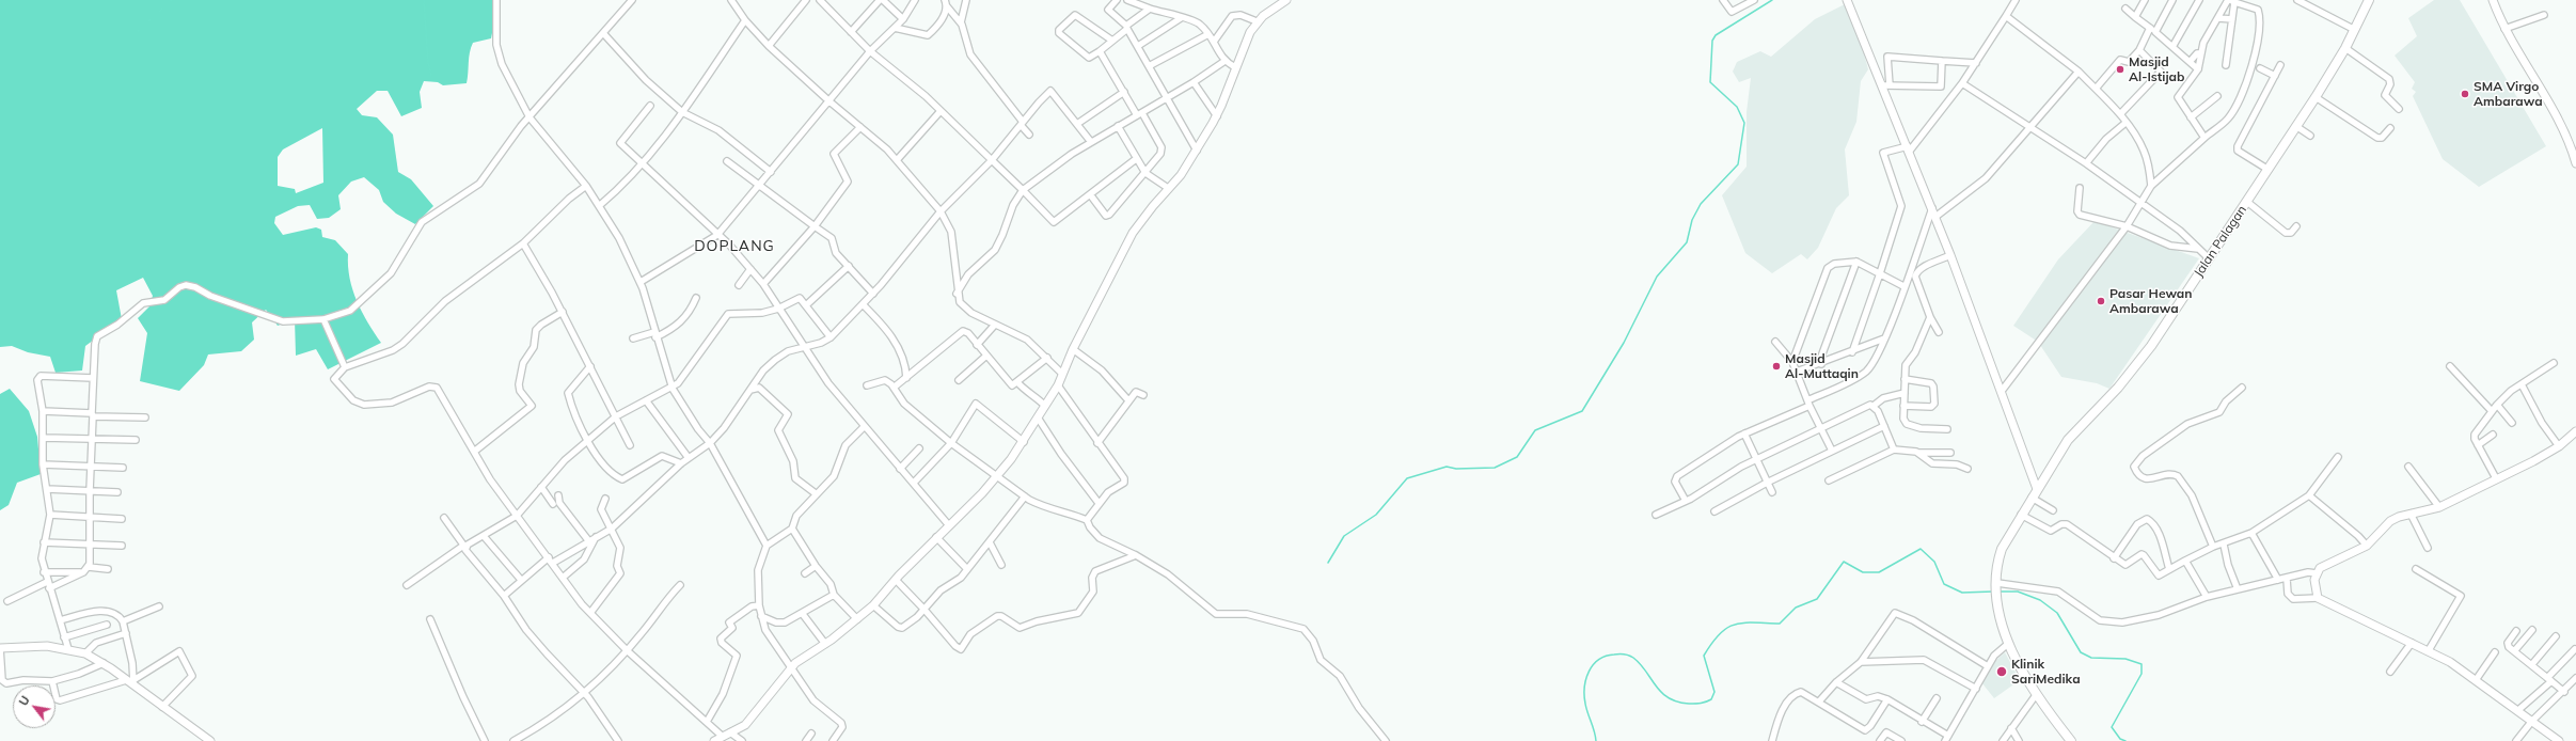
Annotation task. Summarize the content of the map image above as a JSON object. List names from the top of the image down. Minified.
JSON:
{"streets":{"main road":["Jalan Palagan"]},"districts":["DOPLANG"],"places":["Masjid Al-Istijab","SMA Virgo Ambarawa","Pasar Hewan Ambarawa","Masjid Al-Muttaqin","Klinik SariMedika"],"north":"top left"}
